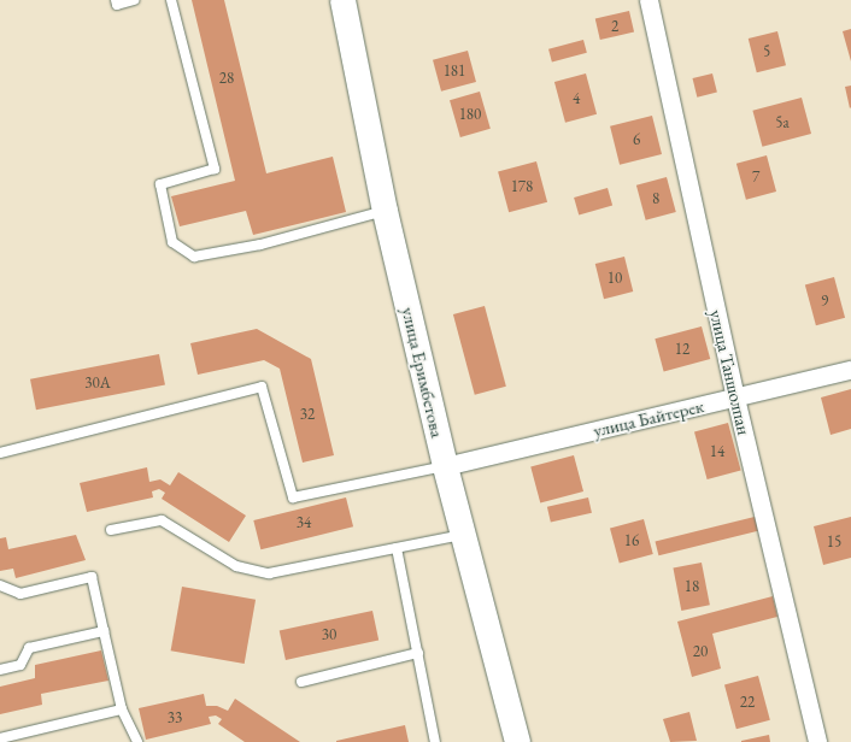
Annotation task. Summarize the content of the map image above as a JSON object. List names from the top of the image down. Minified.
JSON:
{"streets":{"main road":["улица Еримбетова"],"street":["улица Таншолпан","улица Байтерек"]},"crossings":[["улица Еримбетова","улица Байтерек"],["улица Таншолпан","улица Байтерек"]],"house_numbers":["2","5","181","28","4","180","5а","6","7","178","8","10","9","12","30А","32","14","34","16","15","18","30","20","22","33"]}
